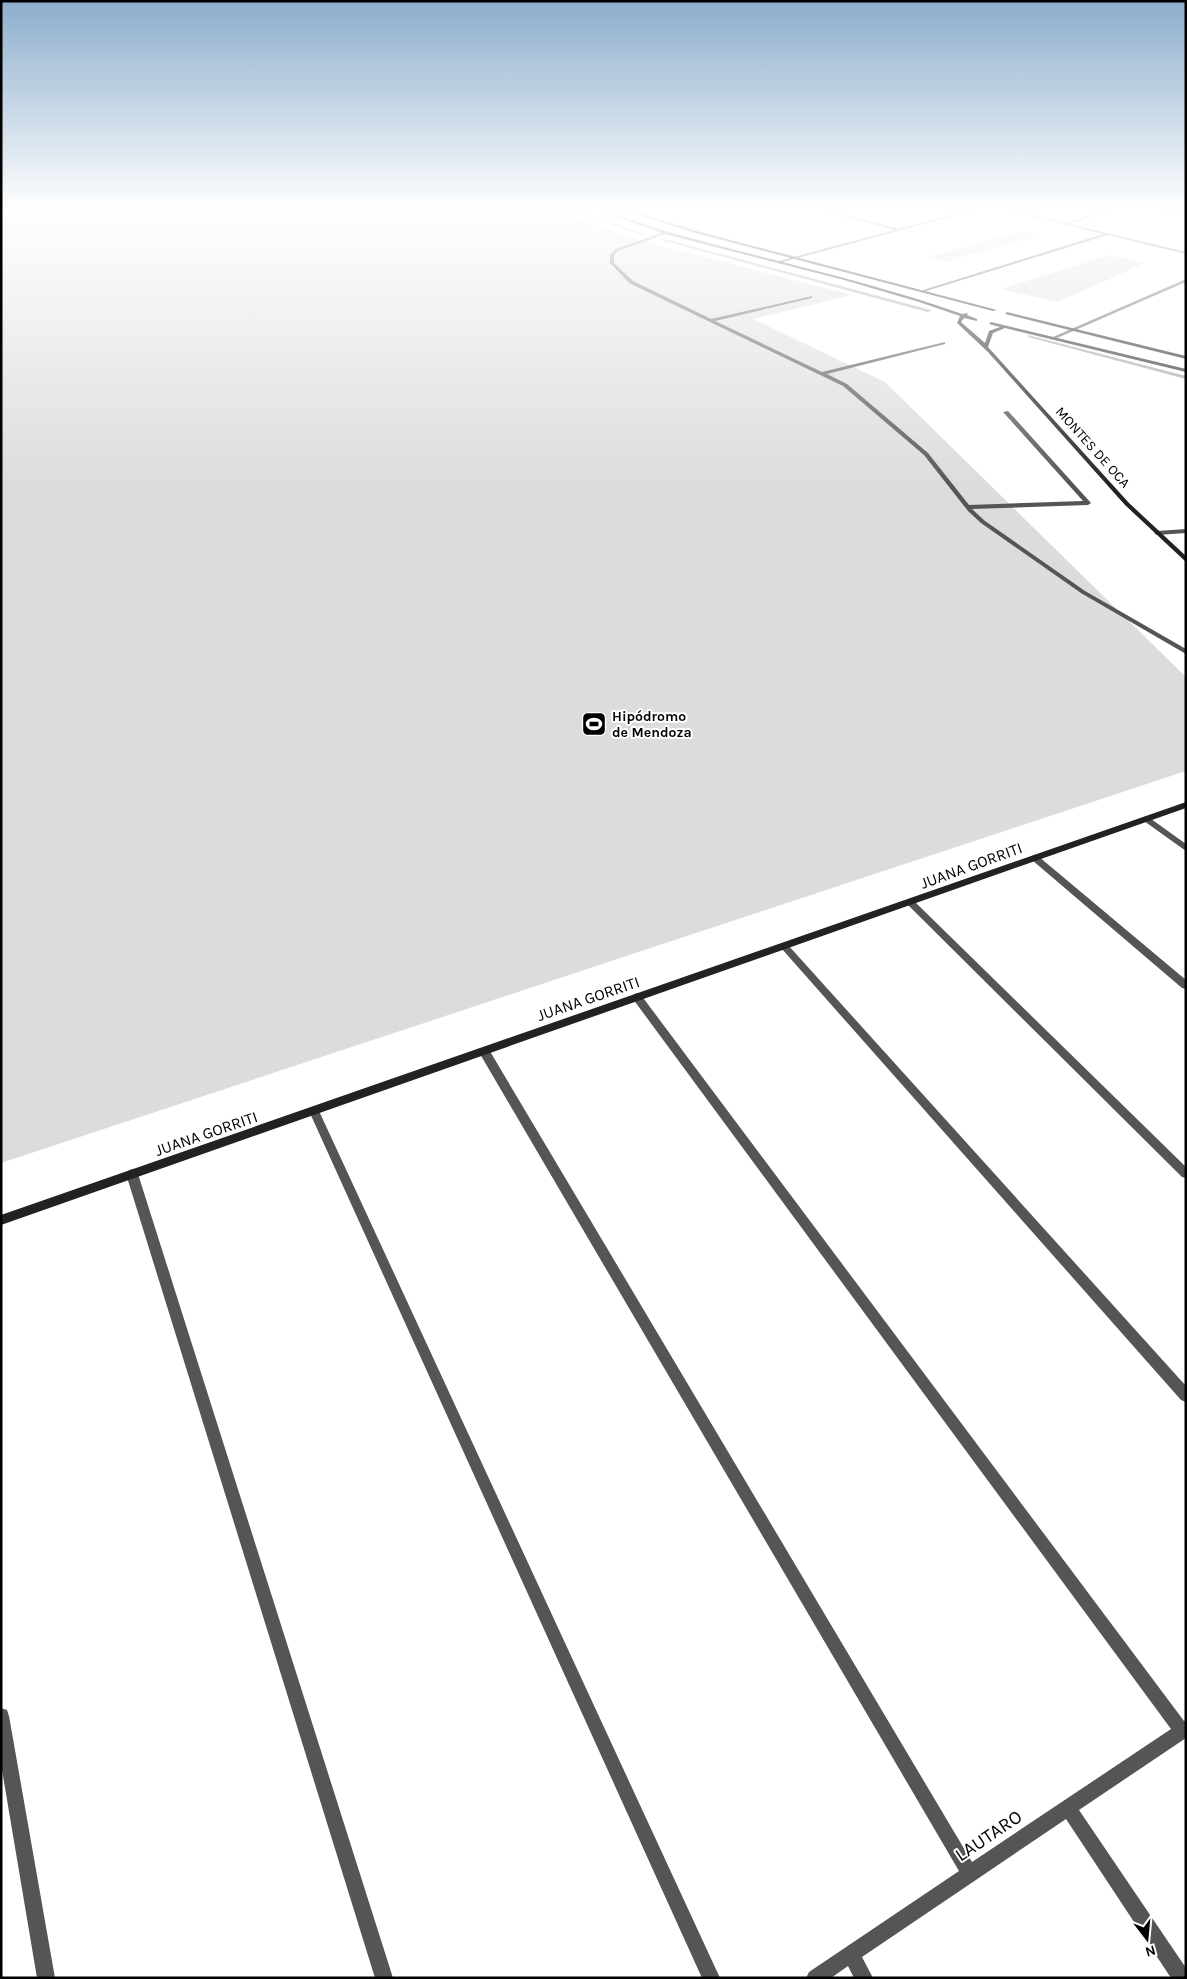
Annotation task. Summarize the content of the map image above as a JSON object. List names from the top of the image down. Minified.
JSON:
{"streets":{"main road":["MONTES DE OCA","JUANA GORRITI"],"street":["LAUTARO"]},"places":{"sports":["Hipódromo de Mendoza"]},"north":"bottom"}
